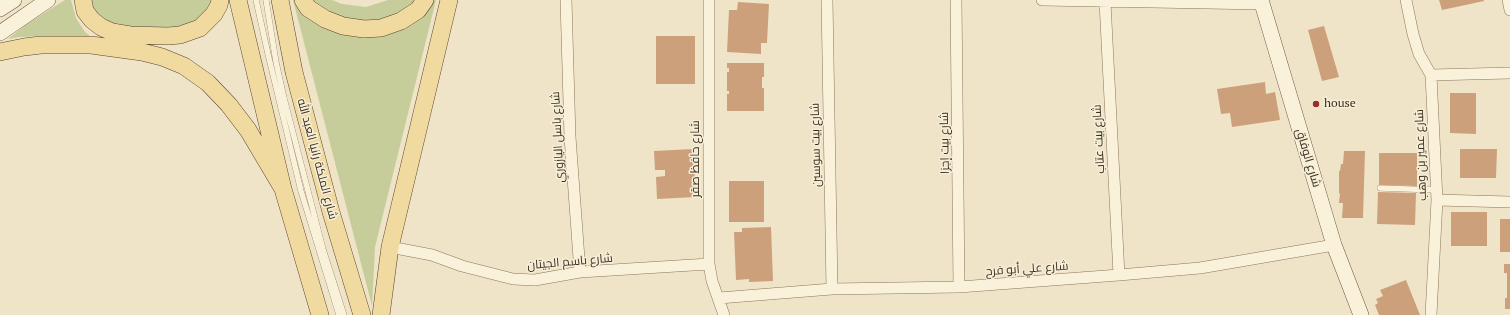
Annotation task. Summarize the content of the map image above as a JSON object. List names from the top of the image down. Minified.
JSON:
{"streets":{"main road":["شارع الملكة رانيا العبد الله"],"street":["شارع باسل اليازوري","شارع بيت عتاب","شارع بيت إجزا","شارع بيت سوسين","شارع عمير بن وهب","شارع الوفاق","شارع حافظ صقر","شارع باسم الجيتان","شارع علي أبو فرح"]},"crossings":[["شارع باسل اليازوري","شارع باسم الجيتان"],["شارع بيت عتاب","شارع علي أبو فرح"],["شارع بيت إجزا","شارع علي أبو فرح"],["شارع بيت سوسين","شارع علي أبو فرح"],["شارع الوفاق","شارع علي أبو فرح"],["شارع حافظ صقر","شارع باسم الجيتان"],["شارع حافظ صقر","شارع علي أبو فرح"]],"places":["house"]}
